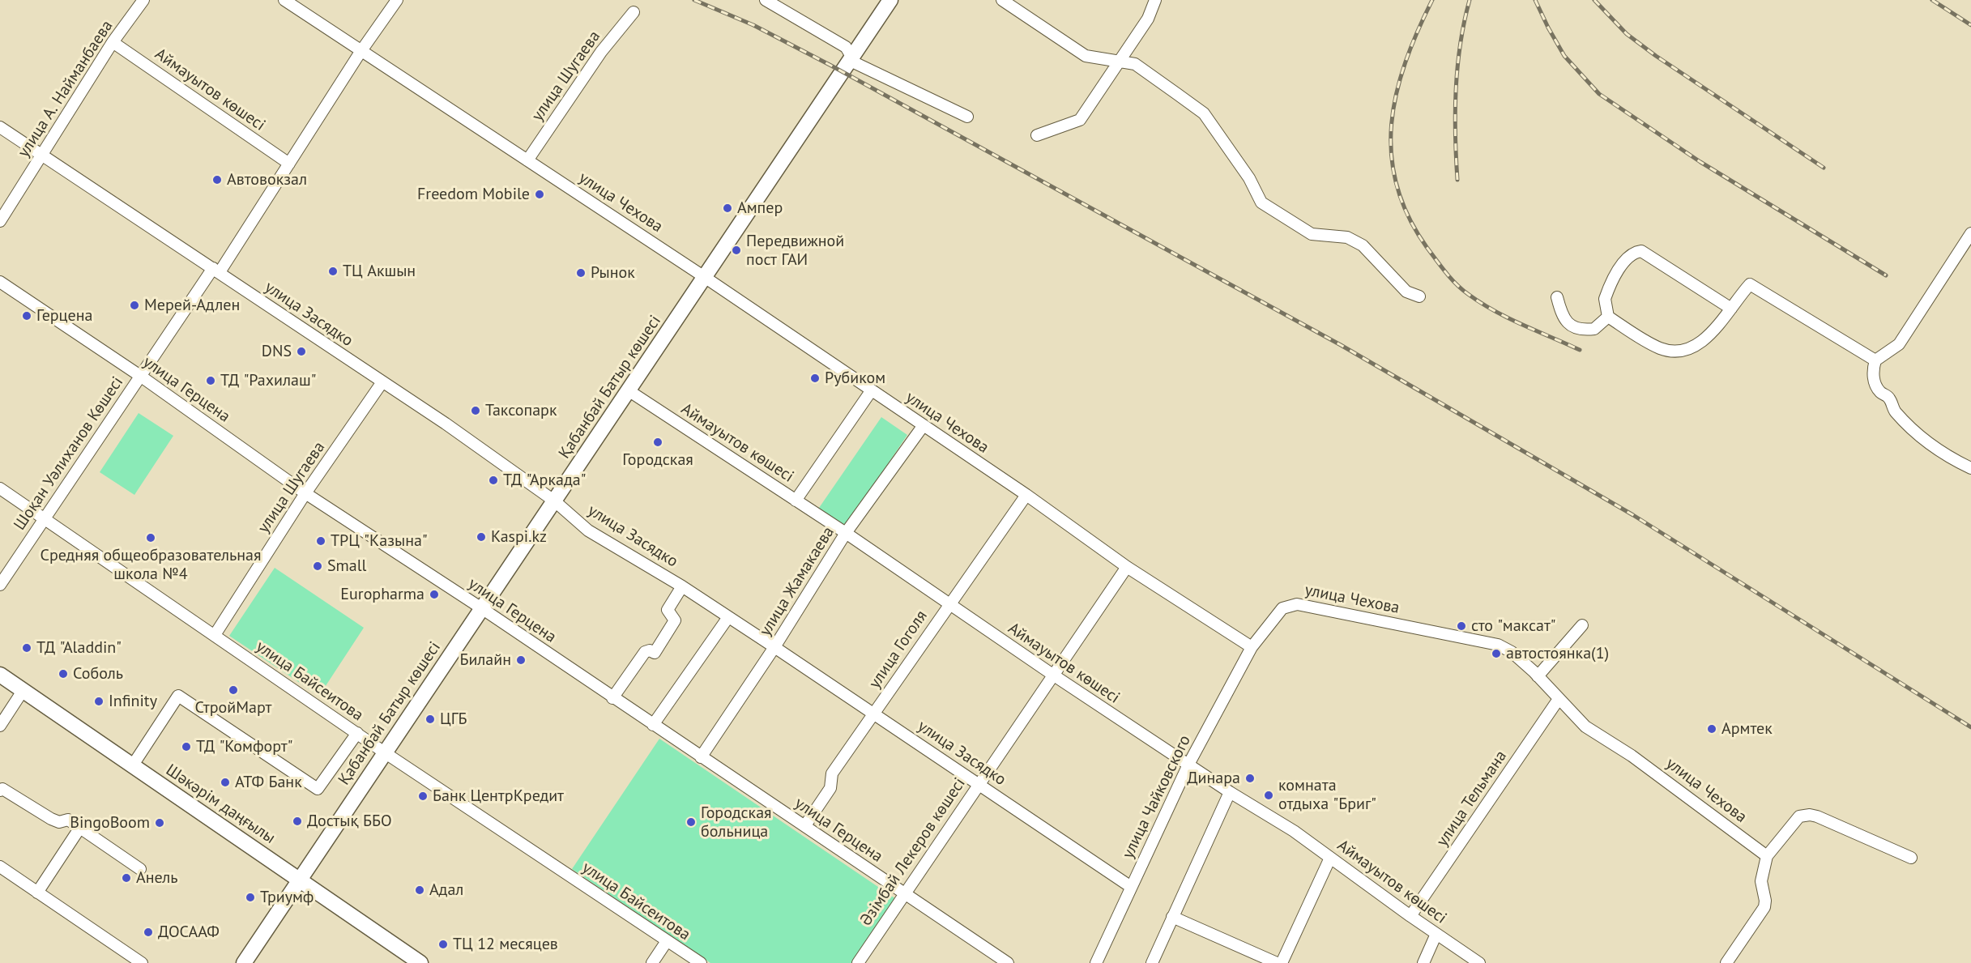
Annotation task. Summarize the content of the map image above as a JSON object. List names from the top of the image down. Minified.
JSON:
{"streets":{"main road":["Қабанбай Батыр көшесі","Шәкәрім даңғылы"],"street":["улица Шугаева","улица А. Найманбаева","Аймауытов көшесі","улица Чехова","улица Засядко","улица Герцена","Шоқан Уәлиханов Көшесі","улица Жамакаева","улица Гоголя","улица Байсеитова","улица Чайковского","улица Тельмана","Әзімбай Лекеров көшесі"]},"crossings":[["улица Шугаева","улица Чехова"],["улица Шугаева","улица Засядко"],["улица Шугаева","улица Герцена"],["улица Шугаева","улица Байсеитова"],["улица А. Найманбаева","Аймауытов көшесі"],["улица А. Найманбаева","улица Засядко"],["Аймауытов көшесі","Қабанбай Батыр көшесі"],["Аймауытов көшесі","Шоқан Уәлиханов Көшесі"],["Аймауытов көшесі","улица Жамакаева"],["Аймауытов көшесі","улица Гоголя"],["Аймауытов көшесі","улица Чайковского"],["Аймауытов көшесі","улица Тельмана"],["Аймауытов көшесі","Әзімбай Лекеров көшесі"],["улица Чехова","Қабанбай Батыр көшесі"],["улица Чехова","улица Жамакаева"],["улица Чехова","улица Гоголя"],["улица Чехова","улица Чайковского"],["улица Чехова","улица Тельмана"],["улица Чехова","Әзімбай Лекеров көшесі"],["улица Засядко","Қабанбай Батыр көшесі"],["улица Засядко","Шоқан Уәлиханов Көшесі"],["улица Засядко","улица Жамакаева"],["улица Засядко","улица Гоголя"],["улица Засядко","улица Чайковского"],["улица Засядко","Әзімбай Лекеров көшесі"],["Қабанбай Батыр көшесі","улица Герцена"],["Қабанбай Батыр көшесі","улица Байсеитова"],["Қабанбай Батыр көшесі","Шәкәрім даңғылы"],["улица Герцена","Шоқан Уәлиханов Көшесі"],["улица Герцена","улица Жамакаева"],["улица Герцена","улица Гоголя"],["улица Герцена","Әзімбай Лекеров көшесі"],["Шоқан Уәлиханов Көшесі","улица Байсеитова"]],"places":["Автовокзал","Freedom Mobile","Ампер","Передвижной пост ГАИ","ТЦ Акшын","Рынок","Мерей-Адлен","Герцена","DNS","Рубиком","ТД \"Рахилаш\"","Таксопарк","Городская","ТД \"Аркада\"","Kaspi.kz","Средняя общеобразовательная школа №4","ТРЦ \"Казына\"","Small","Europharma","сто \"максат\"","ТД \"Aladdin\"","автостоянка(1)","Билайн","Соболь","СтройМарт","Infinity","ЦГБ","Армтек","ТД \"Комфорт\"","Динара","АТФ Банк","комната отдыха \"Бриг\"","Банк ЦентрКредит","Достық ББО","Городская больница","BingoBoom","Анель","Адал","Триумф","ДОСААФ","ТЦ 12 месяцев"]}
